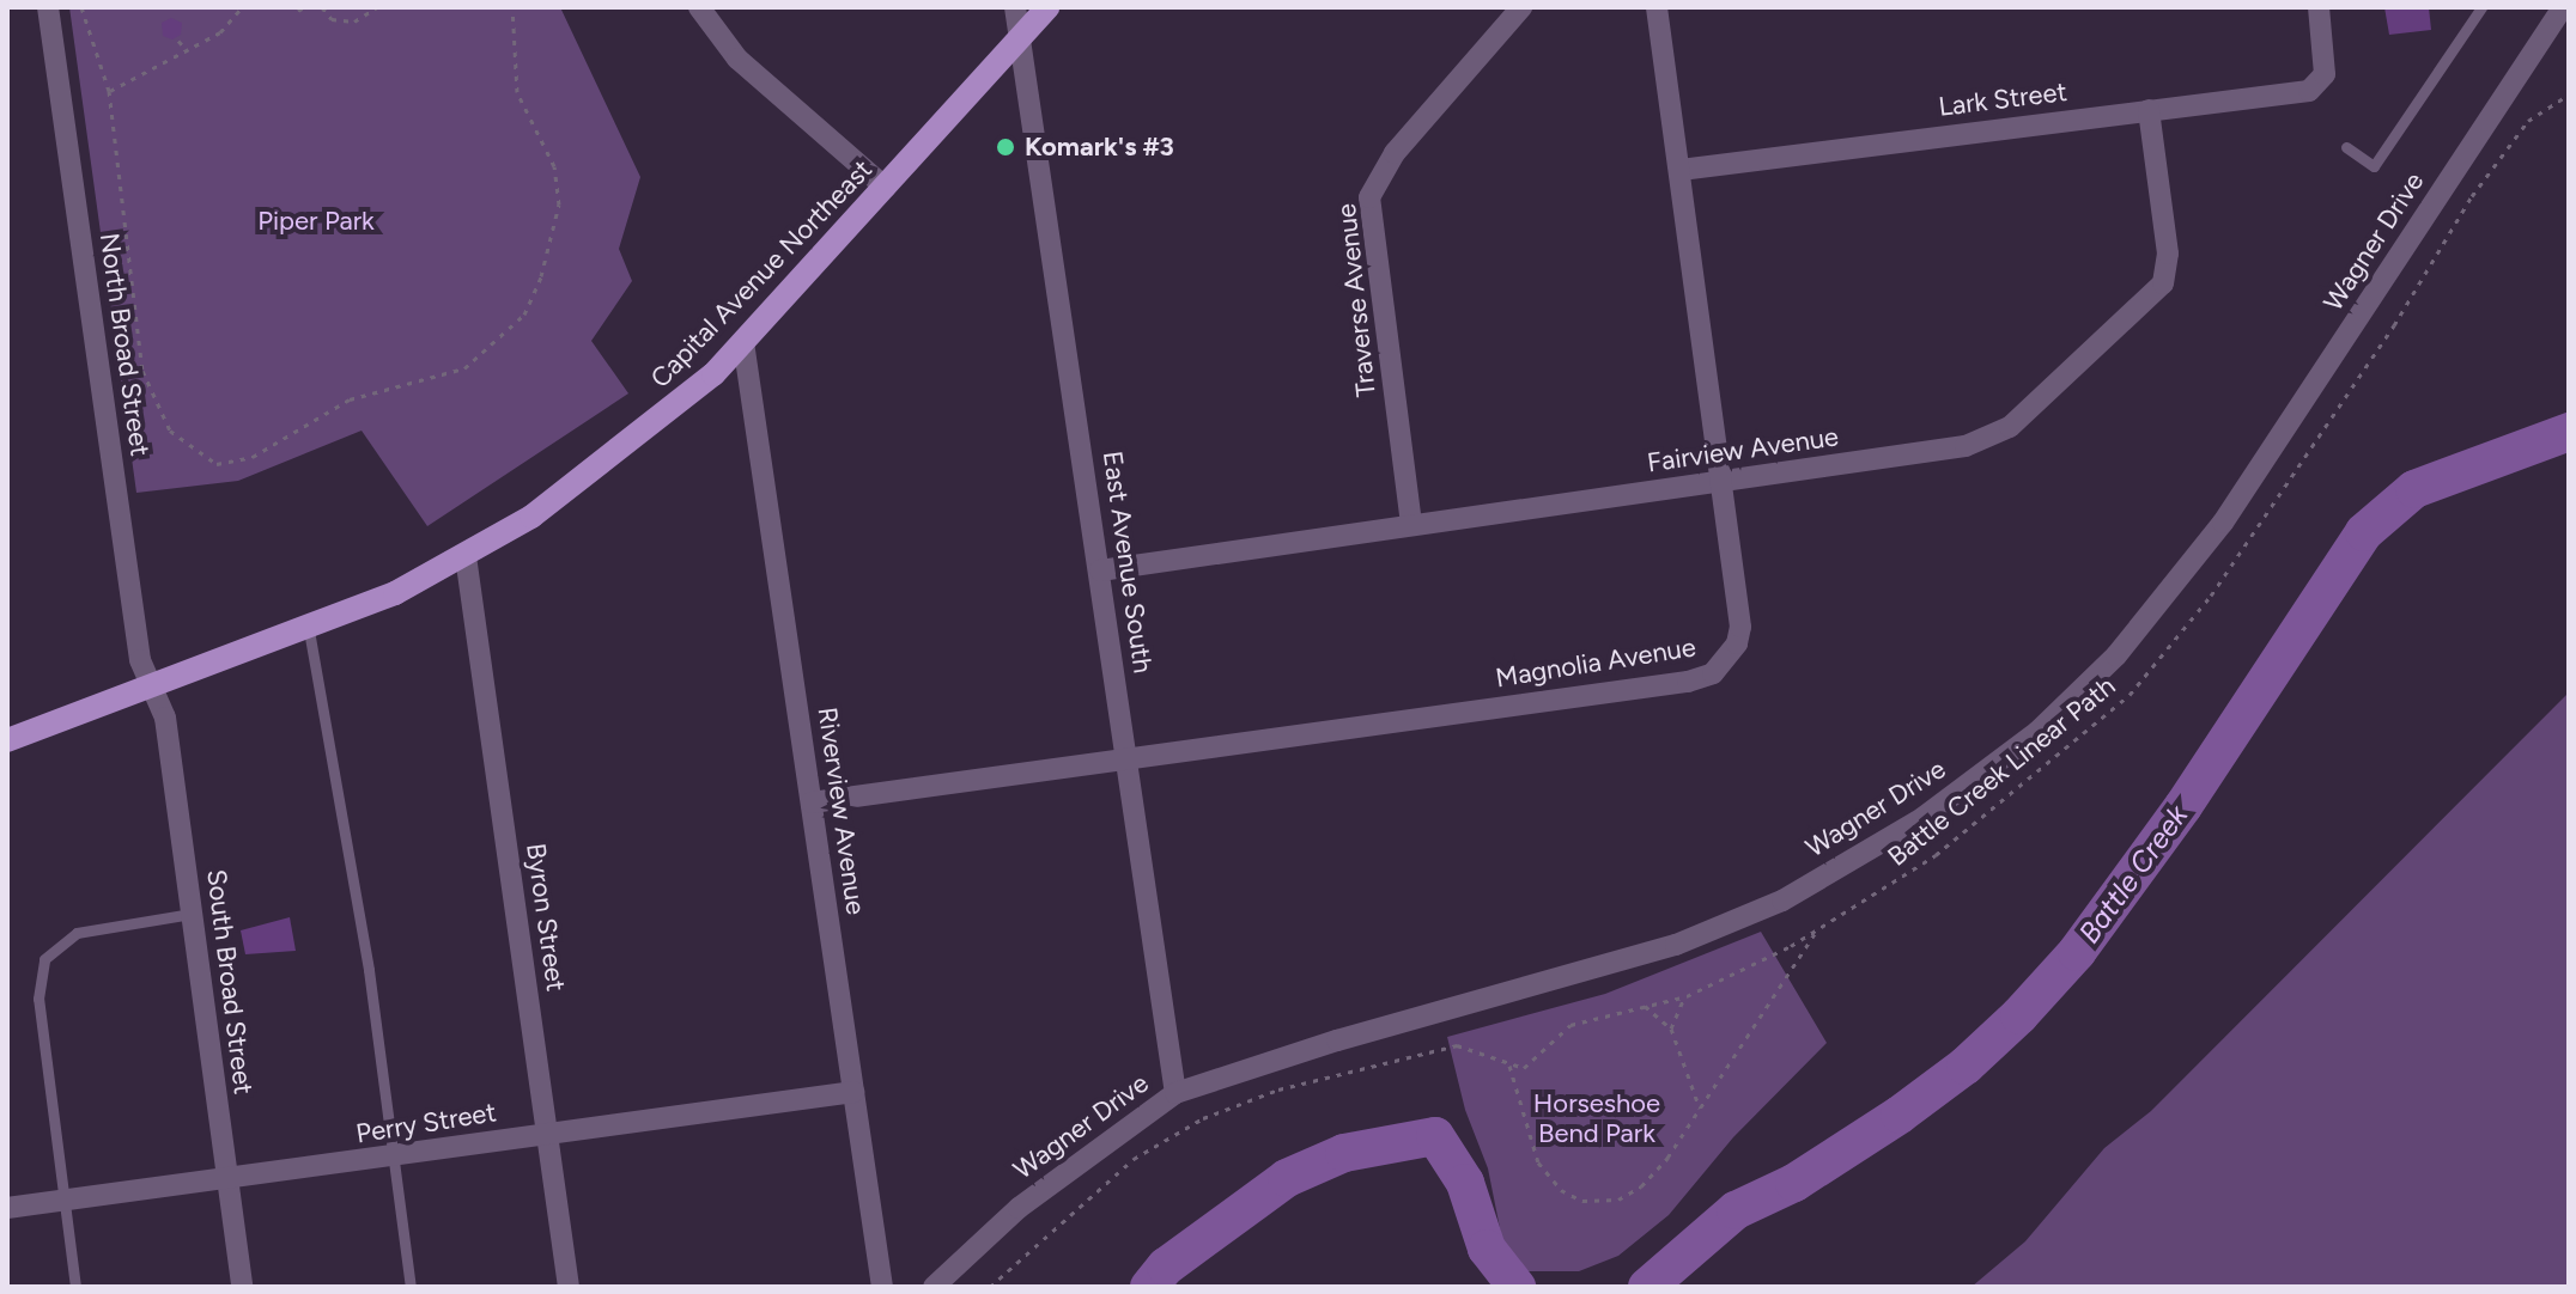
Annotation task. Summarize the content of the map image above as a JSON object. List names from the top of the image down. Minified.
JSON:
{"streets":{"main road":["Capital Avenue Northeast"],"street":["Lark Street","Wagner Drive","Traverse Avenue","North Broad Street","Fairview Avenue","East Avenue South","Magnolia Avenue","Riverview Avenue","Byron Street","South Broad Street","Perry Street"],"path":["Battle Creek Linear Path"]},"crossings":[["Lark Street","Fairview Avenue"],["Lark Street","Magnolia Avenue"],["Wagner Drive","East Avenue South"],["Capital Avenue Northeast","North Broad Street"],["Capital Avenue Northeast","East Avenue South"],["Capital Avenue Northeast","Riverview Avenue"],["Capital Avenue Northeast","Byron Street"],["Capital Avenue Northeast","South Broad Street"],["Traverse Avenue","Fairview Avenue"],["North Broad Street","South Broad Street"],["Fairview Avenue","East Avenue South"],["Fairview Avenue","Magnolia Avenue"],["East Avenue South","Magnolia Avenue"],["Magnolia Avenue","Riverview Avenue"],["Riverview Avenue","Perry Street"],["Byron Street","Perry Street"],["South Broad Street","Perry Street"]],"water":["Battle Creek"],"parks":["Piper Park","Horseshoe Bend Park"],"places":["Komark's #3"]}
